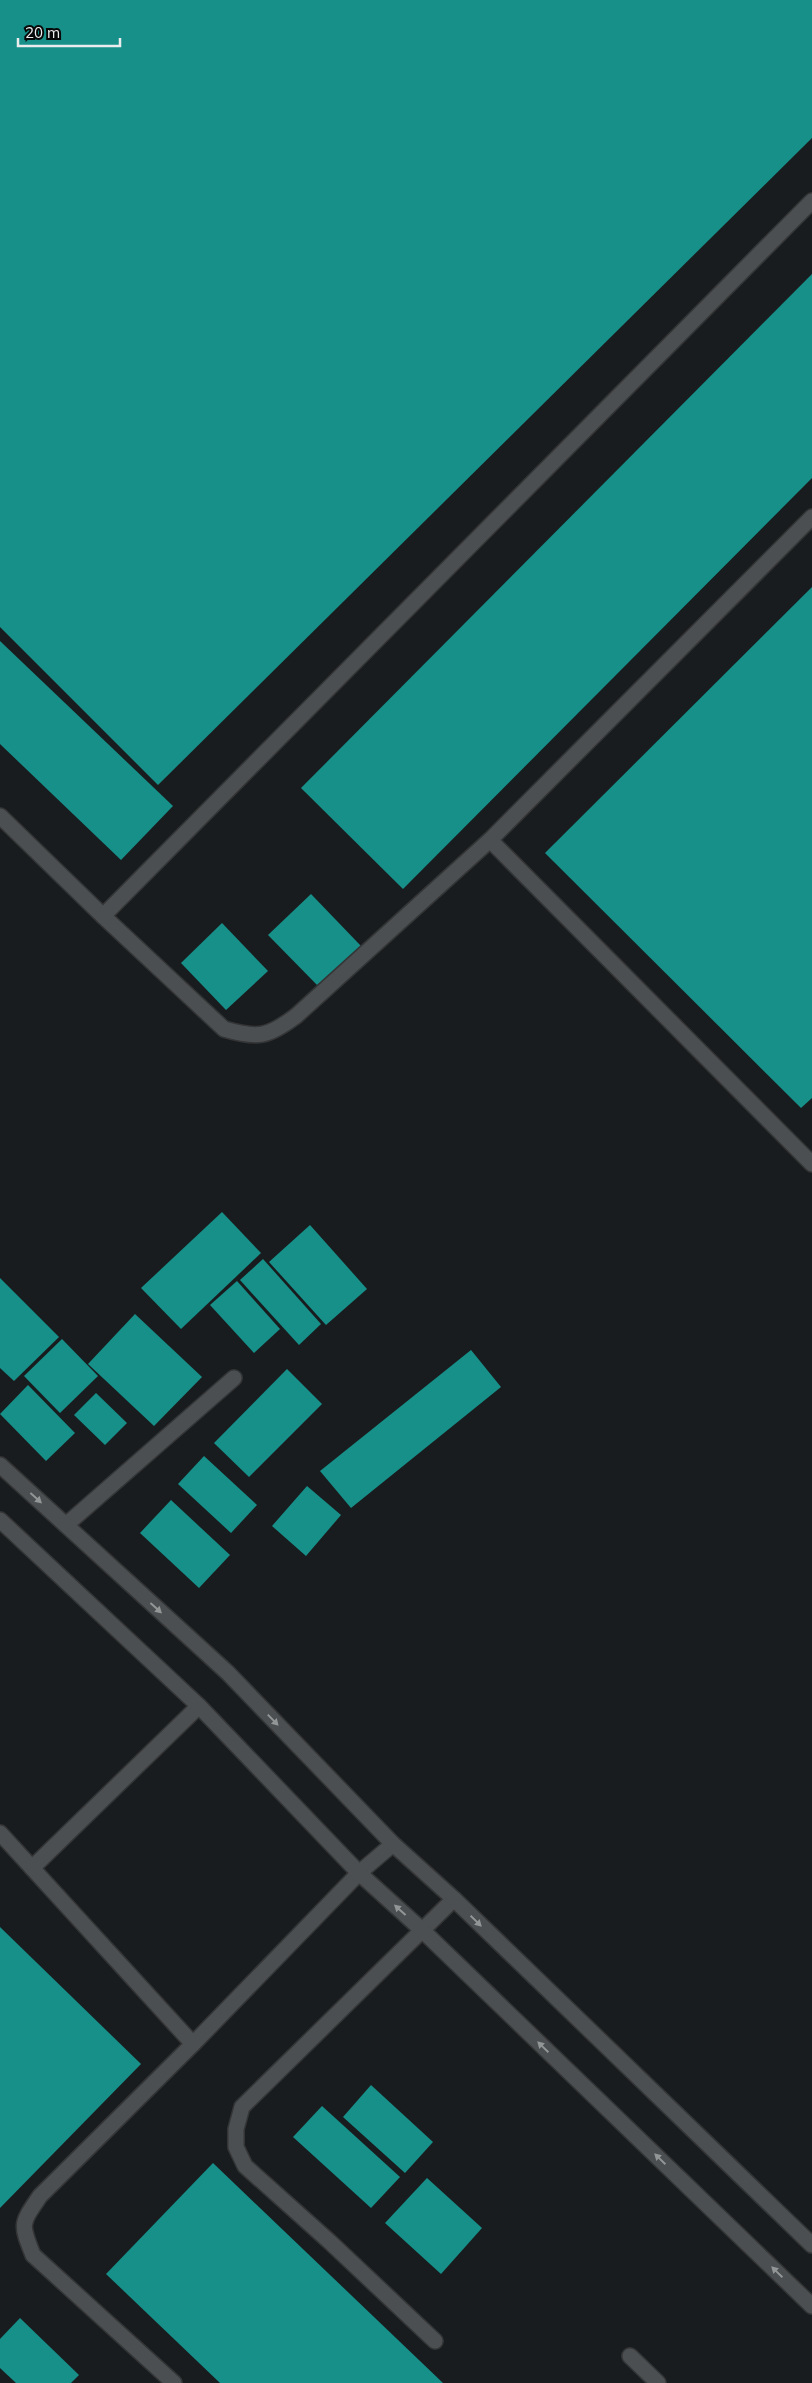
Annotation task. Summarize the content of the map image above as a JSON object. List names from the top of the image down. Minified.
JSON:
{"scale_bar":"20 m"}
